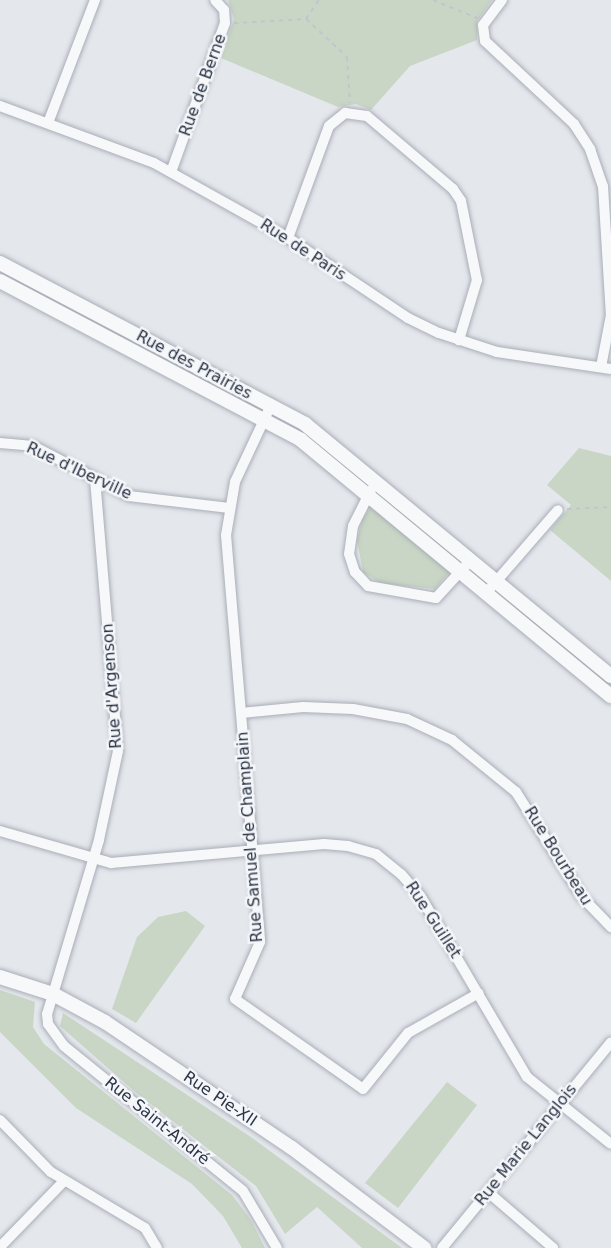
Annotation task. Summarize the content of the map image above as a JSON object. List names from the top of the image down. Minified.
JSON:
{"streets":{"street":["Rue de Berne","Rue de Paris","Rue des Prairies","Rue d'Iberville","Rue d'Argenson","Rue Samuel de Champlain","Rue Bourbeau","Rue Guillet","Rue Pie-XII","Rue Saint-André","Rue Marie Langlois"]},"crossings":[["Rue de Berne","Rue de Paris"],["Rue des Prairies","Rue Samuel de Champlain"],["Rue d'Iberville","Rue d'Argenson"],["Rue d'Iberville","Rue Samuel de Champlain"],["Rue d'Argenson","Rue Guillet"],["Rue d'Argenson","Rue Pie-XII"],["Rue d'Argenson","Rue Saint-André"],["Rue Samuel de Champlain","Rue Bourbeau"],["Rue Samuel de Champlain","Rue Guillet"],["Rue Guillet","Rue Marie Langlois"],["Rue Pie-XII","Rue Saint-André"]]}
